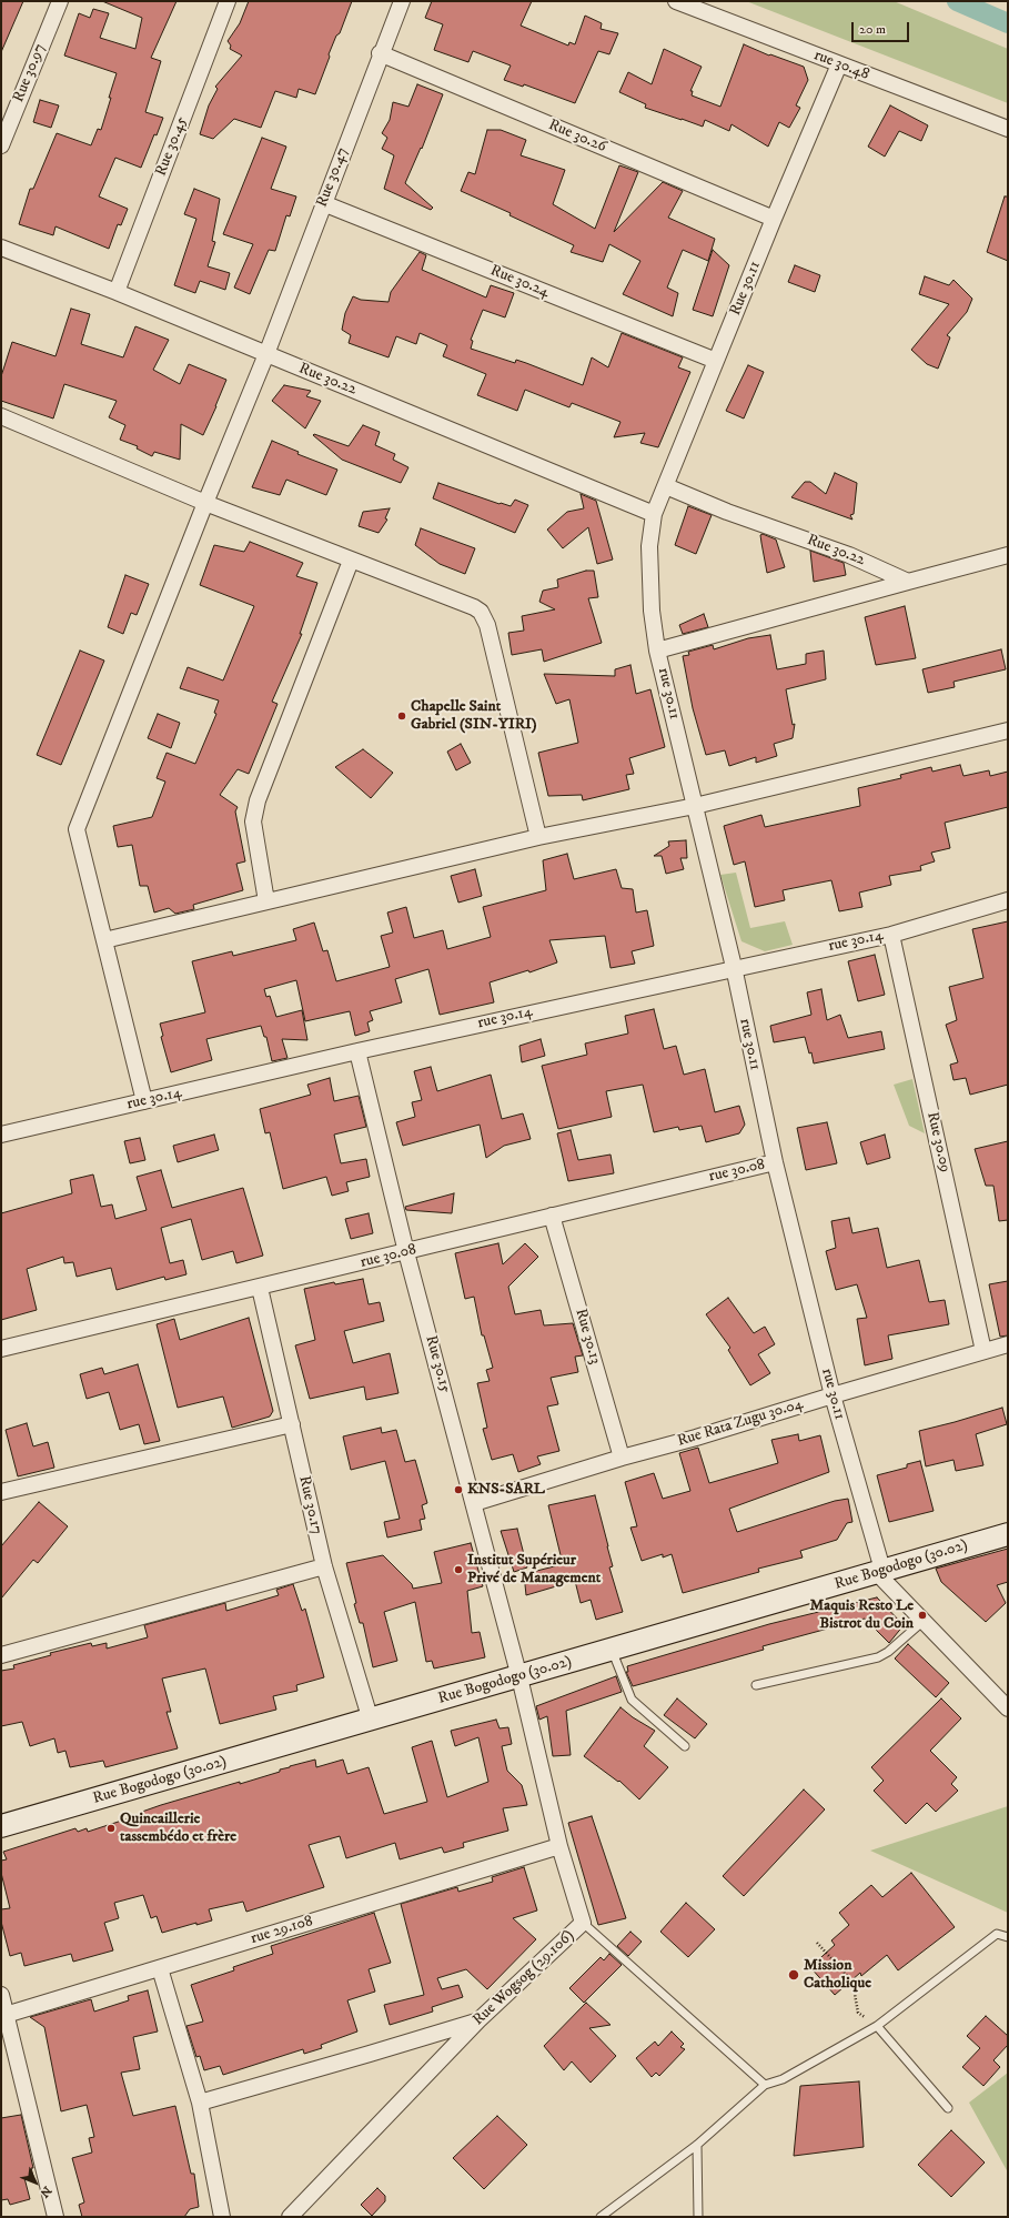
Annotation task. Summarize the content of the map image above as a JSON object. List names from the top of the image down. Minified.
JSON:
{"streets":{"street":["rue 30.48","Rue 30.97","Rue 30.26","Rue 30.45","Rue 30.47","Rue 30.24","Rue 30.11","Rue 30.22","rue 30.11","rue 30.14","Rue 30.09","rue 30.08","Rue 30.13","Rue 30.15","Rue Rata Zugu 30.04","Rue 30.17","Rue Bogodogo (30.02)","rue 29.108","Rue Wogsog (29.106)"]},"crossings":[["rue 30.48","Rue 30.11"],["Rue 30.26","Rue 30.47"],["Rue 30.26","Rue 30.11"],["Rue 30.45","Rue 30.22"],["Rue 30.47","Rue 30.24"],["Rue 30.47","Rue 30.22"],["Rue 30.47","rue 30.14"],["Rue 30.24","Rue 30.11"],["Rue 30.11","Rue 30.22"],["Rue 30.11","rue 30.11"],["Rue 30.22","rue 30.11"],["rue 30.11","rue 30.14"],["rue 30.11","rue 30.08"],["rue 30.11","Rue Rata Zugu 30.04"],["rue 30.11","Rue Bogodogo (30.02)"],["rue 30.14","Rue 30.09"],["rue 30.14","Rue 30.15"],["Rue 30.09","Rue Rata Zugu 30.04"],["rue 30.08","Rue 30.13"],["rue 30.08","Rue 30.15"],["rue 30.08","Rue 30.17"],["Rue 30.13","Rue Rata Zugu 30.04"],["Rue 30.15","Rue Rata Zugu 30.04"],["Rue 30.15","Rue Bogodogo (30.02)"],["Rue 30.15","Rue Wogsog (29.106)"],["Rue 30.17","Rue Bogodogo (30.02)"],["Rue Bogodogo (30.02)","Rue Wogsog (29.106)"],["rue 29.108","Rue Wogsog (29.106)"]],"places":["Chapelle Saint Gabriel (SIN-YIRI)","KNS-SARL","Institut Supérieur Privé de Management","Maquis Resto Le Bistrot du Coin","Quincaillerie tassembédo et frère","Mission Catholique"],"scale_bar":"20 m","north":"bottom right"}
